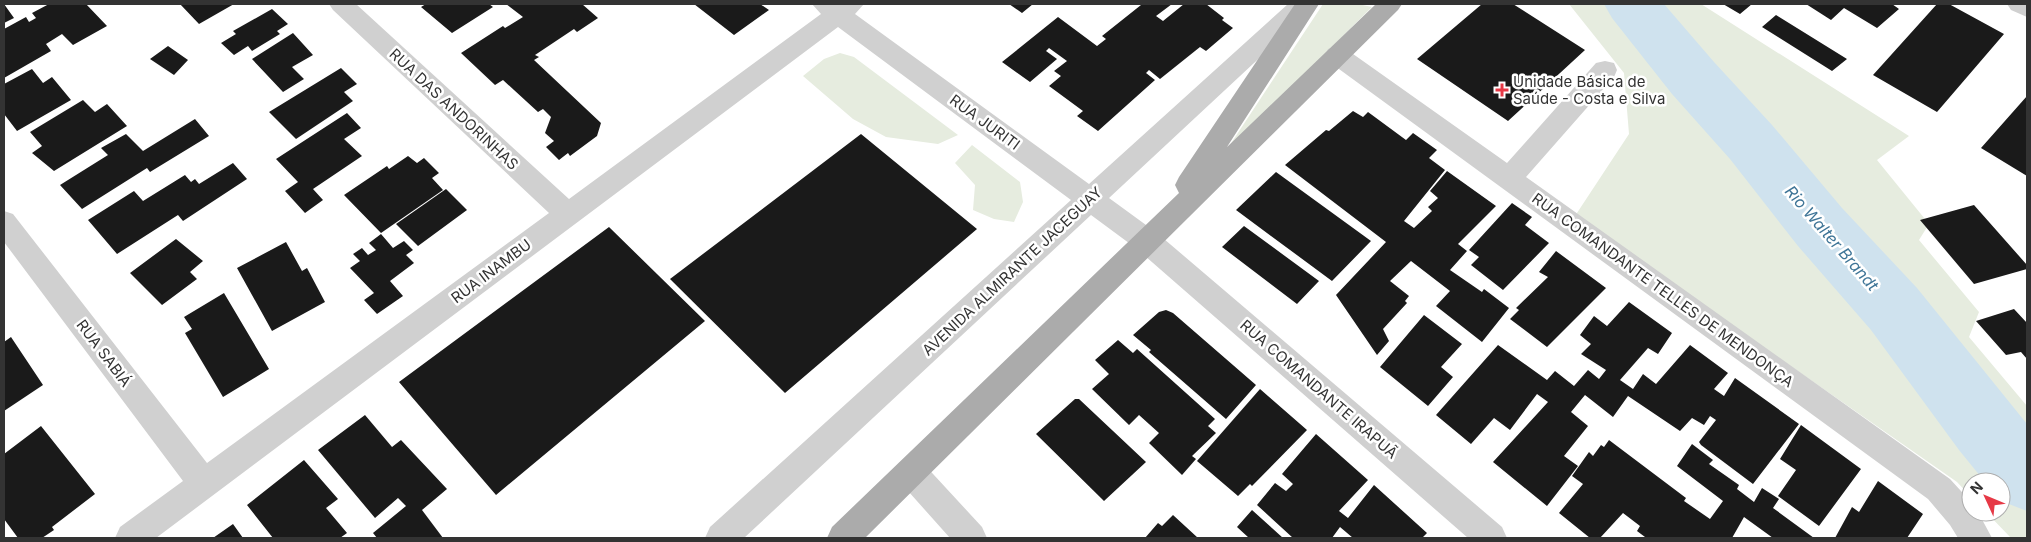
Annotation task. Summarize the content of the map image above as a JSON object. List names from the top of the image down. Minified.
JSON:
{"streets":{"street":["RUA DAS ANDORINHAS","RUA JURITI","RUA INAMBU","AVENIDA ALMIRANTE JACEGUAY","RUA COMANDANTE TELLES DE MENDONÇA","RUA SABIÁ","RUA COMANDANTE IRAPUÃ"]},"crossings":[["RUA DAS ANDORINHAS","RUA INAMBU"],["RUA JURITI","RUA INAMBU"],["RUA JURITI","AVENIDA ALMIRANTE JACEGUAY"],["RUA JURITI","RUA COMANDANTE IRAPUÃ"],["RUA INAMBU","RUA SABIÁ"]],"water":["Rio Walter Brandt"],"places":{"health":["Unidade Básica de Saúde - Costa e Silva"]},"north":"top left"}
